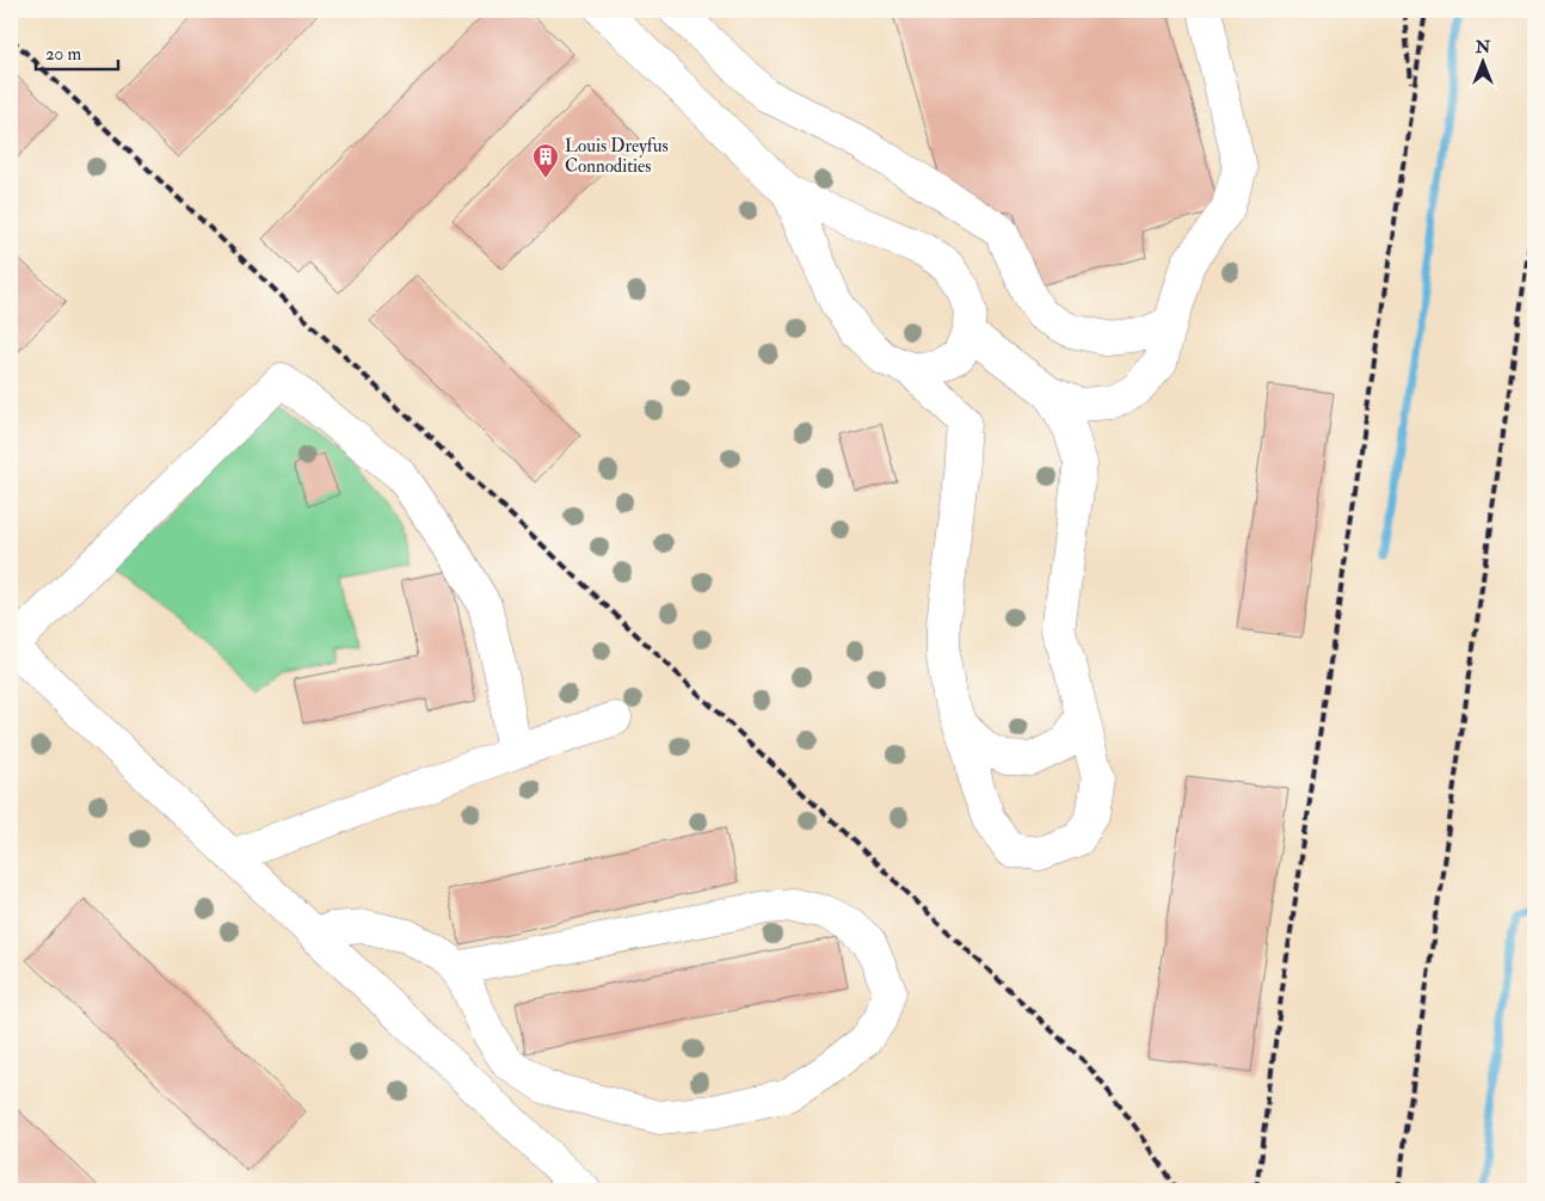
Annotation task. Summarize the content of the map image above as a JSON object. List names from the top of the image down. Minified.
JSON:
{"places":{"building":["Louis Dreyfus Connodities"]},"scale_bar":"20 m","north":"top"}
